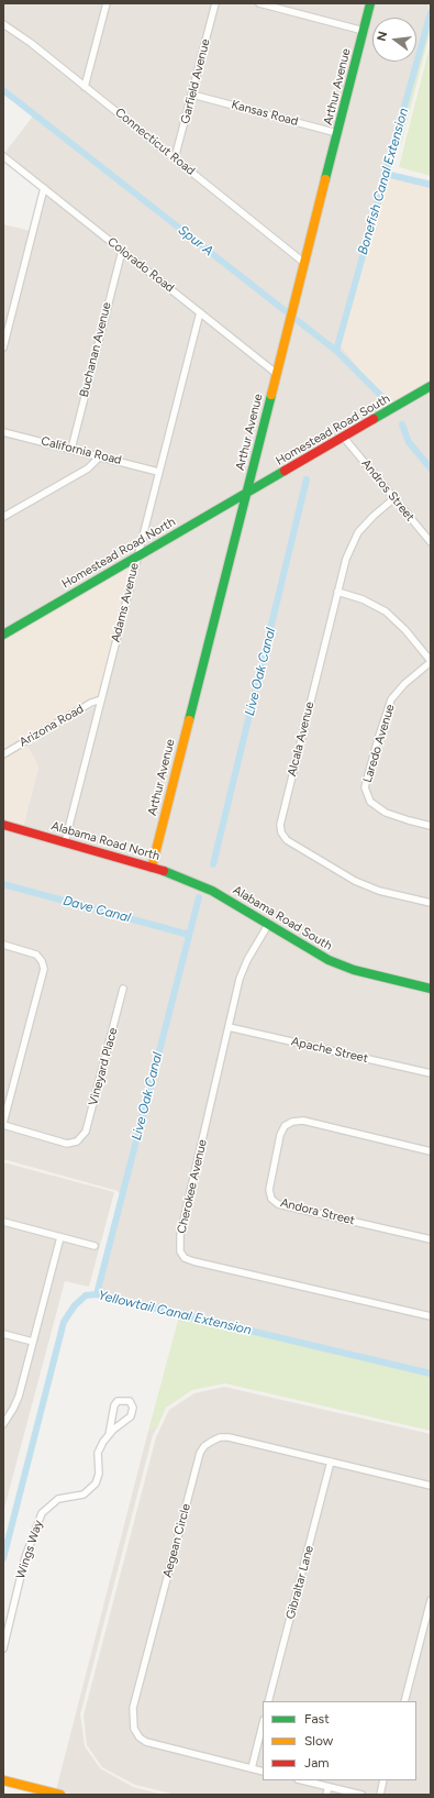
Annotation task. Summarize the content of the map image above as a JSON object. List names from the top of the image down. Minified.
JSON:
{"streets":{"street":["Garfield Avenue","Arthur Avenue","Kansas Road","Connecticut Road","Colorado Road","Buchanan Avenue","Homestead Road South","California Road","Andros Street","Homestead Road North","Adams Avenue","Arizona Road","Alcala Avenue","Laredo Avenue","Alabama Road North","Alabama Road South","Apache Street","Vineyard Place","Cherokee Avenue","Andora Street","Aegean Circle","Wings Way","Gibraltar Lane"]},"crossings":[["Garfield Avenue","Kansas Road"],["Garfield Avenue","Connecticut Road"],["Arthur Avenue","Kansas Road"],["Arthur Avenue","Connecticut Road"],["Arthur Avenue","Colorado Road"],["Arthur Avenue","Homestead Road South"],["Arthur Avenue","Homestead Road North"],["Arthur Avenue","Alabama Road North"],["Colorado Road","Buchanan Avenue"],["Colorado Road","Adams Avenue"],["Buchanan Avenue","California Road"],["Homestead Road South","Andros Street"],["Homestead Road South","Homestead Road North"],["California Road","Adams Avenue"],["Andros Street","Alcala Avenue"],["Homestead Road North","Adams Avenue"],["Adams Avenue","Arizona Road"],["Adams Avenue","Alabama Road North"],["Alabama Road North","Alabama Road South"],["Alabama Road South","Cherokee Avenue"],["Apache Street","Cherokee Avenue"],["Aegean Circle","Gibraltar Lane"]],"water":["Bonefish Canal Extension","Spur A","Live Oak Canal","Dave Canal","Yellowtail Canal Extension"],"legend":["Fast","Slow","Jam"],"north":"left"}
